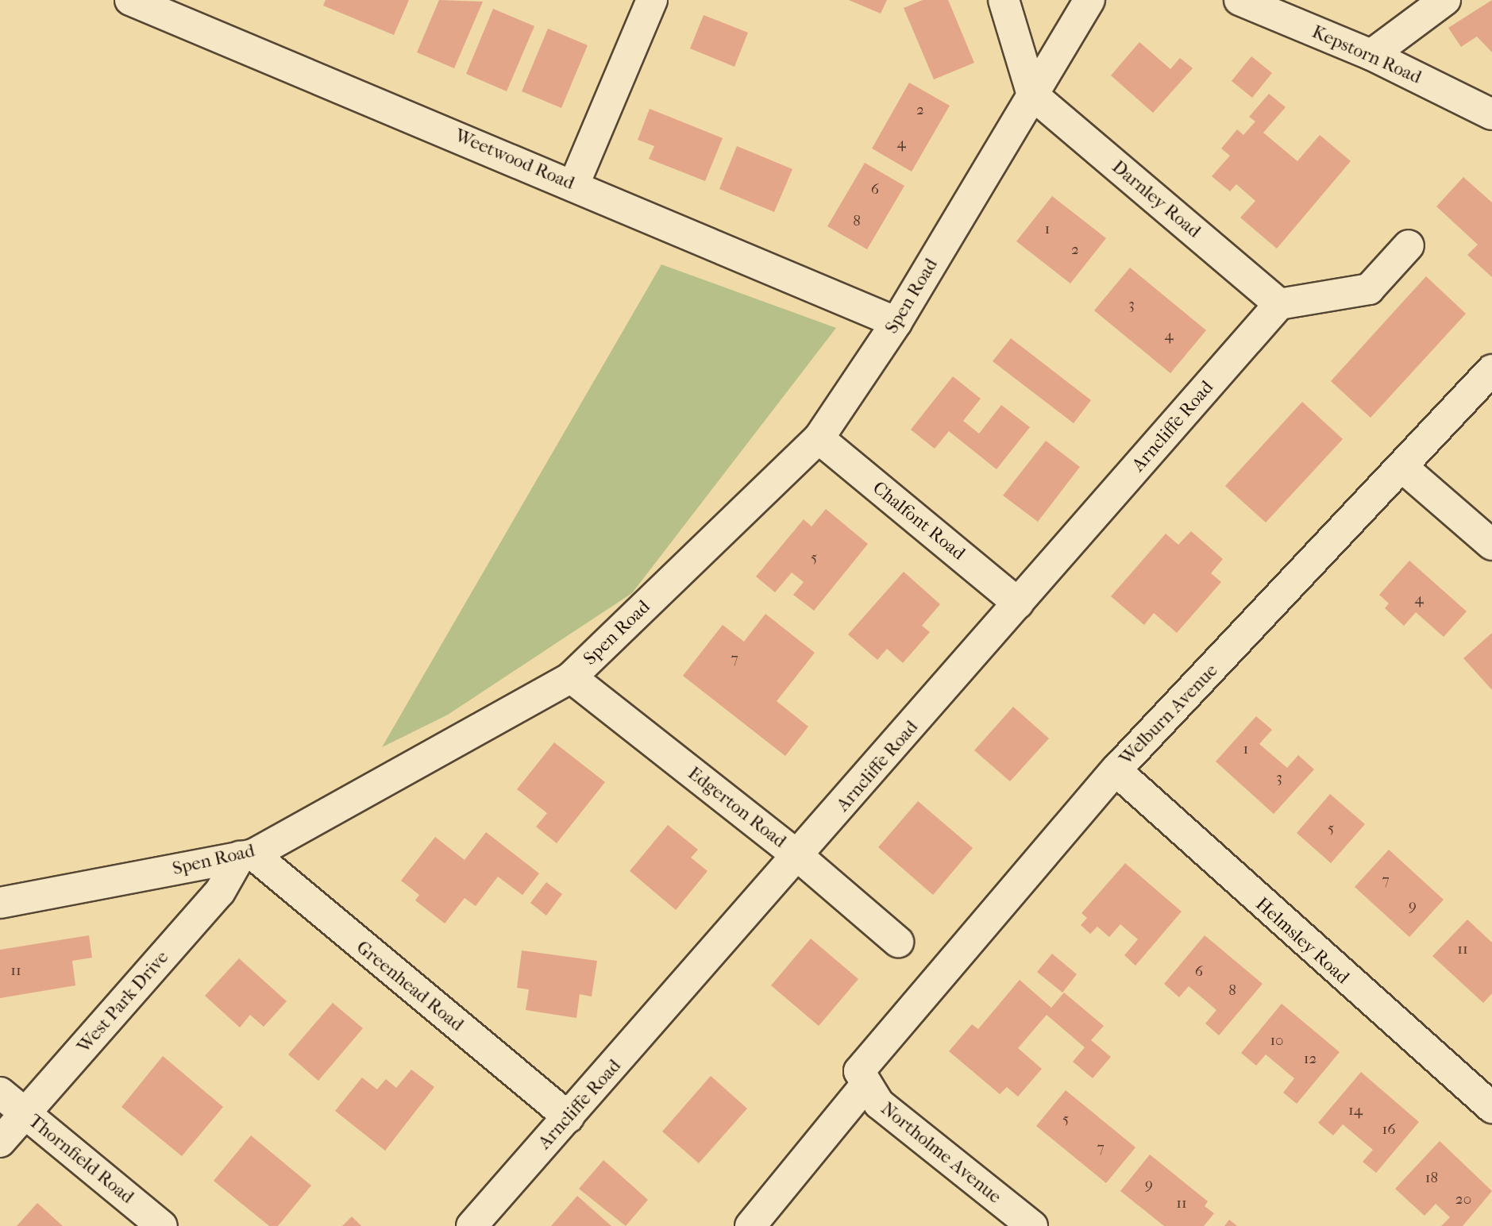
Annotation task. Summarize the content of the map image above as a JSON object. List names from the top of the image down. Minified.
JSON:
{"streets":{"street":["Kepstorn Road","Weetwood Road","Darnley Road","Spen Road","Arncliffe Road","Chalfont Road","Welburn Avenue","Edgerton Road","Helmsley Road","Greenhead Road","West Park Drive","Northolme Avenue","Thornfield Road"]},"crossings":[["Weetwood Road","Spen Road"],["Darnley Road","Spen Road"],["Darnley Road","Arncliffe Road"],["Spen Road","Chalfont Road"],["Spen Road","Edgerton Road"],["Spen Road","Greenhead Road"],["Spen Road","West Park Drive"],["Arncliffe Road","Chalfont Road"],["Arncliffe Road","Edgerton Road"],["Arncliffe Road","Greenhead Road"],["Welburn Avenue","Helmsley Road"],["Welburn Avenue","Northolme Avenue"],["Greenhead Road","West Park Drive"],["West Park Drive","Thornfield Road"]],"house_numbers":["2","4","6","8","1","2","3","4","5","4","7","1","3","5","7","9","11","11","6","8","10","12","14","5","16","7","18","9","20","11"]}
